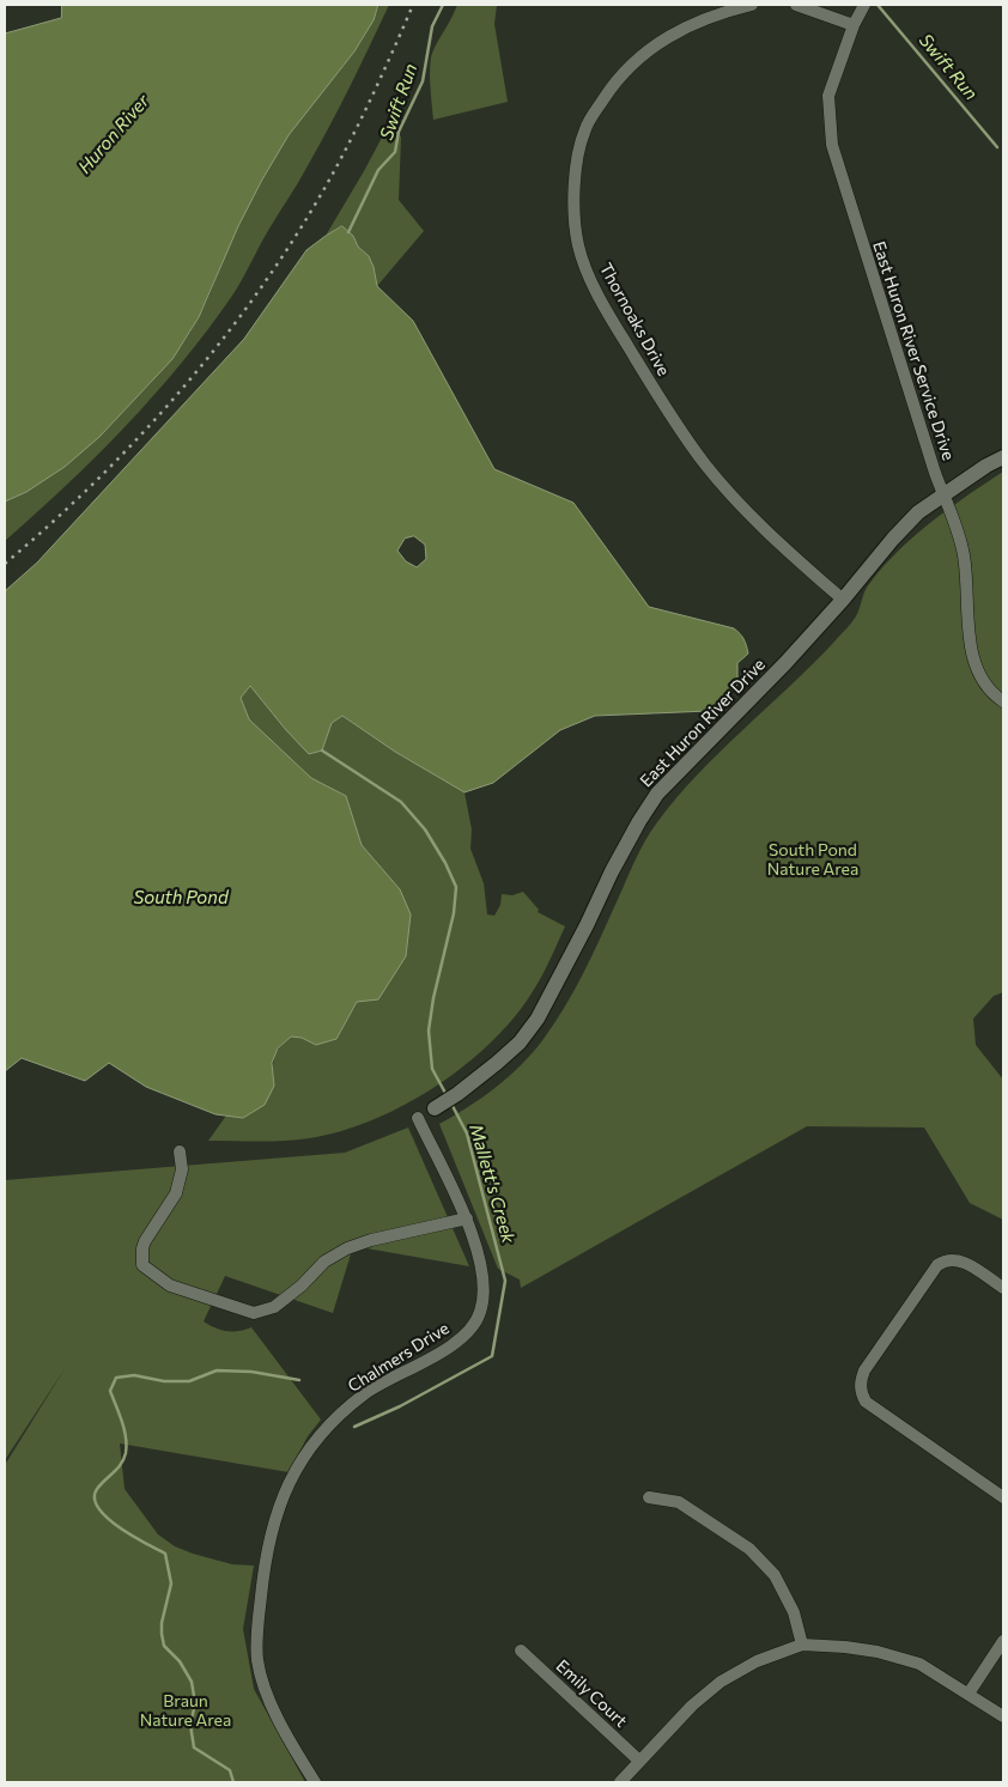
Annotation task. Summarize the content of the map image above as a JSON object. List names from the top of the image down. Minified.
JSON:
{"streets":{"main road":["East Huron River Drive"],"street":["Thornoaks Drive","East Huron River Service Drive","Chalmers Drive","Emily Court"]},"crossings":[["Thornoaks Drive","East Huron River Drive"],["East Huron River Service Drive","East Huron River Drive"]],"water":["Swift Run","Huron River","South Pond","Mallett's Creek"],"parks":["South Pond Nature Area","Braun Nature Area"]}
